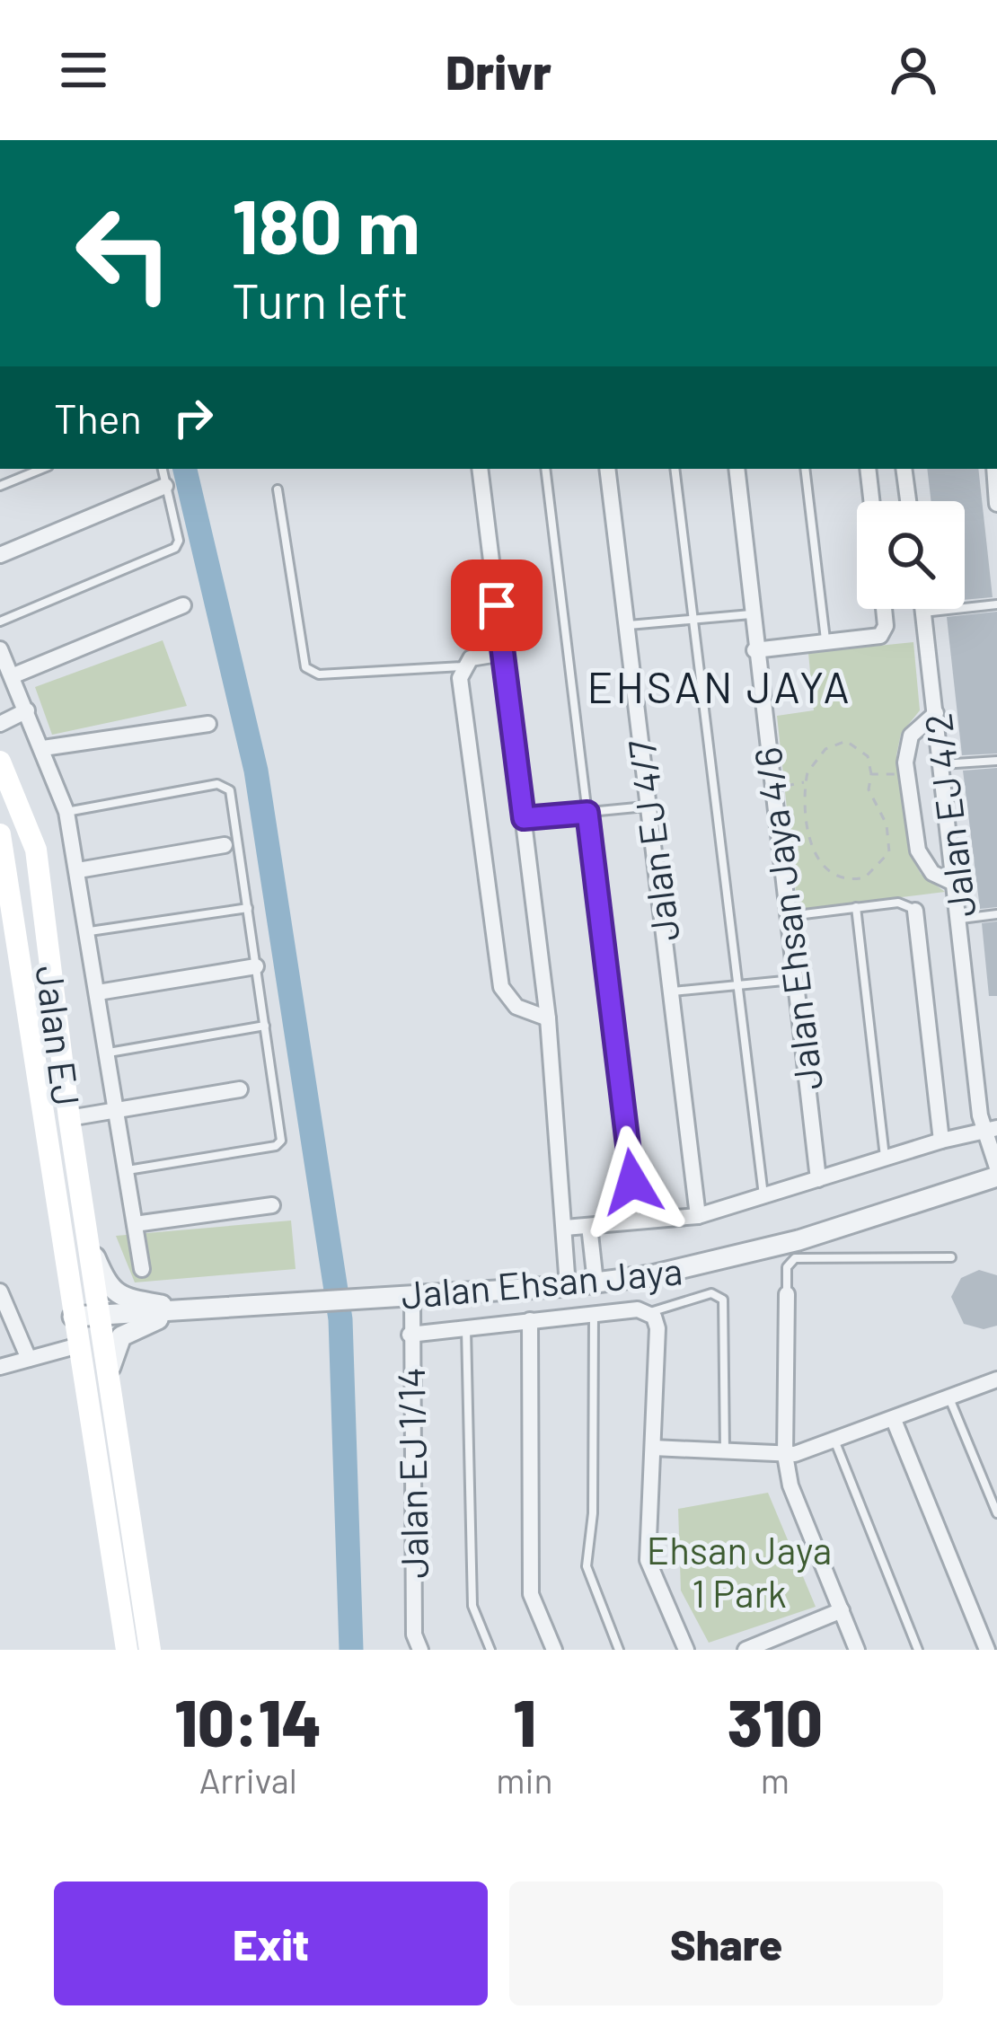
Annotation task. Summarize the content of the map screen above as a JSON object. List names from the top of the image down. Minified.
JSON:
{"streets":{"main road":["Jalan EJ"],"street":["Jalan EJ 4/2","Jalan EJ 4/7","Jalan Ehsan Jaya 4/6","Jalan Ehsan Jaya","Jalan EJ 1/14"]},"crossings":[["Jalan EJ","Jalan Ehsan Jaya"],["Jalan Ehsan Jaya","Jalan EJ 1/14"]],"districts":["EHSAN JAYA"],"parks":["Ehsan Jaya 1 Park"],"page":{"header":"Drivr","turn":["180 m","Turn left"],"then":"Then","eta":["10:14","Arrival","1","min","310","m"],"buttons":["Exit","Share"]}}
